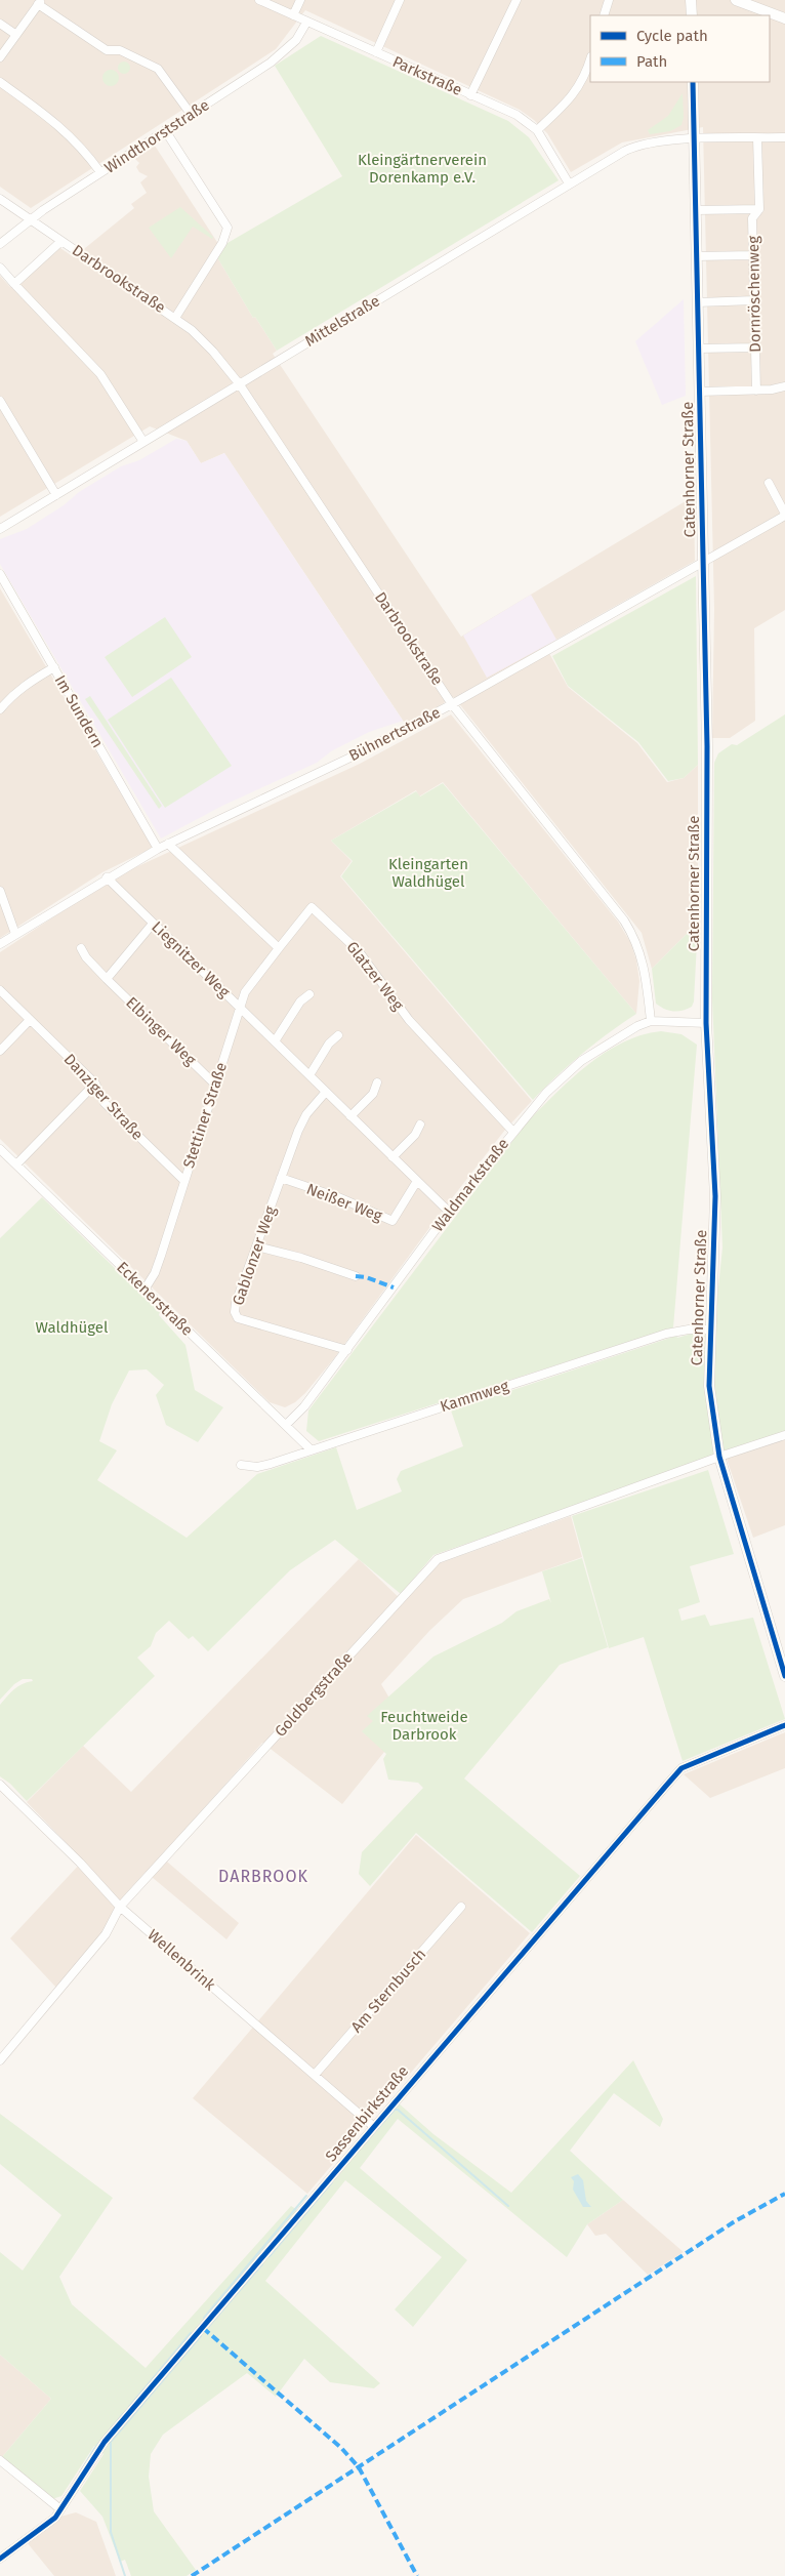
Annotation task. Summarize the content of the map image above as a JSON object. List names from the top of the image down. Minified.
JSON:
{"streets":{"street":["Parkstraße","Windthorststraße","Darbrookstraße","Dornröschenweg","Mittelstraße","Catenhorner Straße","Im Sundern","Bühnertstraße","Liegnitzer Weg","Glatzer Weg","Elbinger Weg","Danziger Straße","Stettiner Straße","Waldmarkstraße","Neißer Weg","Gablonzer Weg","Eckenerstraße","Kammweg","Goldbergstraße","Wellenbrink","Am Sternbusch","Sassenbirkstraße"]},"crossings":[["Parkstraße","Windthorststraße"],["Parkstraße","Mittelstraße"],["Windthorststraße","Darbrookstraße"],["Darbrookstraße","Mittelstraße"],["Darbrookstraße","Bühnertstraße"],["Darbrookstraße","Waldmarkstraße"],["Dornröschenweg","Mittelstraße"],["Mittelstraße","Catenhorner Straße"],["Catenhorner Straße","Bühnertstraße"],["Catenhorner Straße","Waldmarkstraße"],["Catenhorner Straße","Kammweg"],["Catenhorner Straße","Goldbergstraße"],["Im Sundern","Bühnertstraße"],["Bühnertstraße","Liegnitzer Weg"],["Liegnitzer Weg","Stettiner Straße"],["Liegnitzer Weg","Waldmarkstraße"],["Liegnitzer Weg","Neißer Weg"],["Liegnitzer Weg","Gablonzer Weg"],["Glatzer Weg","Stettiner Straße"],["Glatzer Weg","Waldmarkstraße"],["Elbinger Weg","Stettiner Straße"],["Danziger Straße","Stettiner Straße"],["Stettiner Straße","Eckenerstraße"],["Waldmarkstraße","Gablonzer Weg"],["Waldmarkstraße","Eckenerstraße"],["Neißer Weg","Gablonzer Weg"],["Eckenerstraße","Kammweg"],["Goldbergstraße","Wellenbrink"],["Wellenbrink","Am Sternbusch"],["Wellenbrink","Sassenbirkstraße"]],"districts":["DARBROOK"],"parks":["Kleingärtnerverein Dorenkamp e.V.","Kleingarten Waldhügel","Waldhügel","Feuchtweide Darbrook"],"legend":["Cycle path","Path"]}
